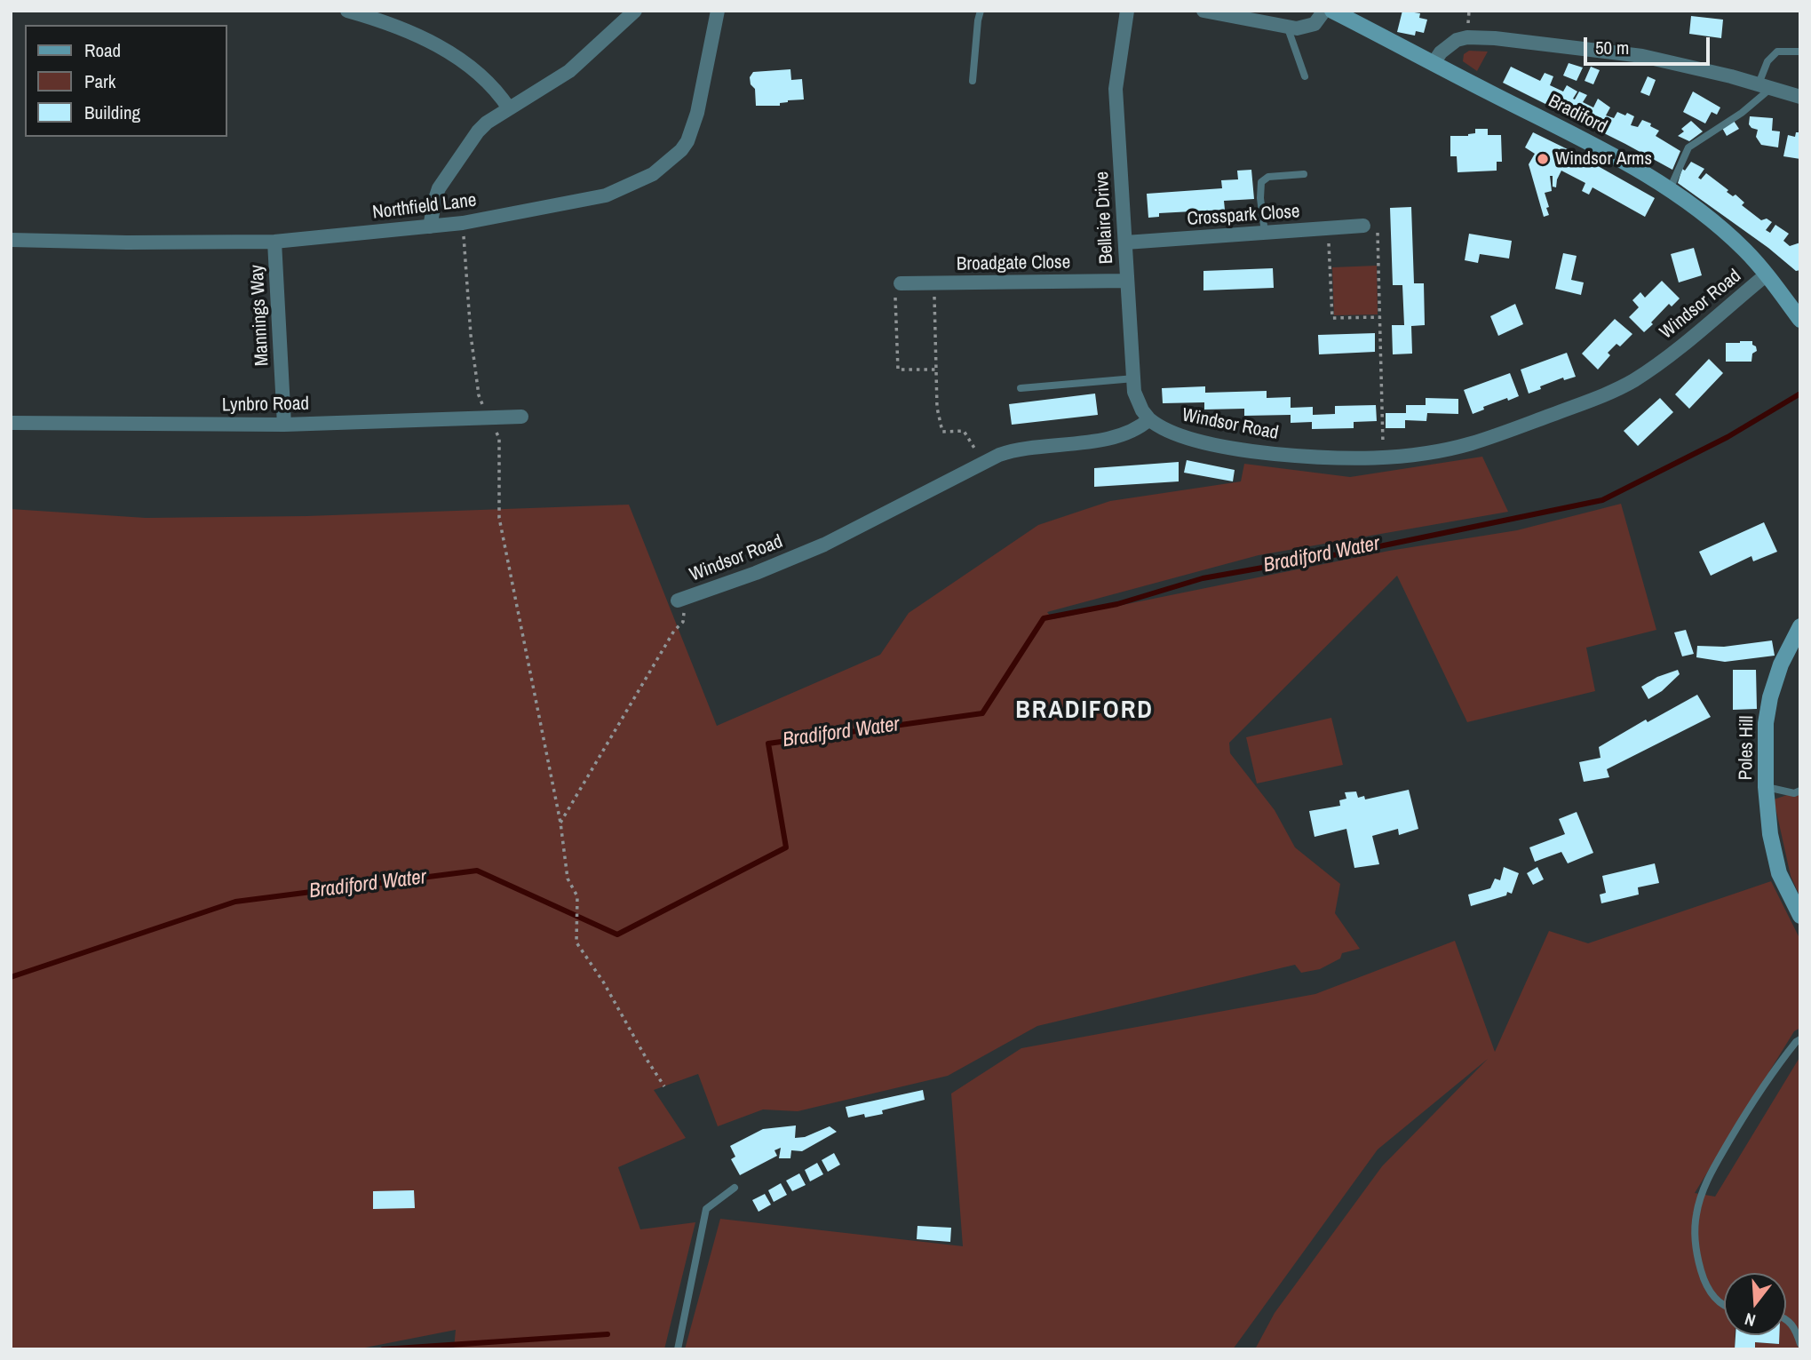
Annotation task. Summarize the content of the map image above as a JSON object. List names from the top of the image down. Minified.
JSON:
{"streets":{"street":["Bradiford","Northfield Lane","Crosspark Close","Bellaire Drive","Broadgate Close","Windsor Road","Mannings Way","Lynbro Road","Poles Hill"]},"crossings":[["Bradiford","Windsor Road"],["Northfield Lane","Mannings Way"],["Crosspark Close","Bellaire Drive"],["Bellaire Drive","Broadgate Close"],["Bellaire Drive","Windsor Road"],["Mannings Way","Lynbro Road"]],"districts":["BRADIFORD"],"water":["Bradiford Water"],"places":["Windsor Arms"],"legend":["Road","Park","Building"],"scale_bar":"50 m","north":"bottom"}
